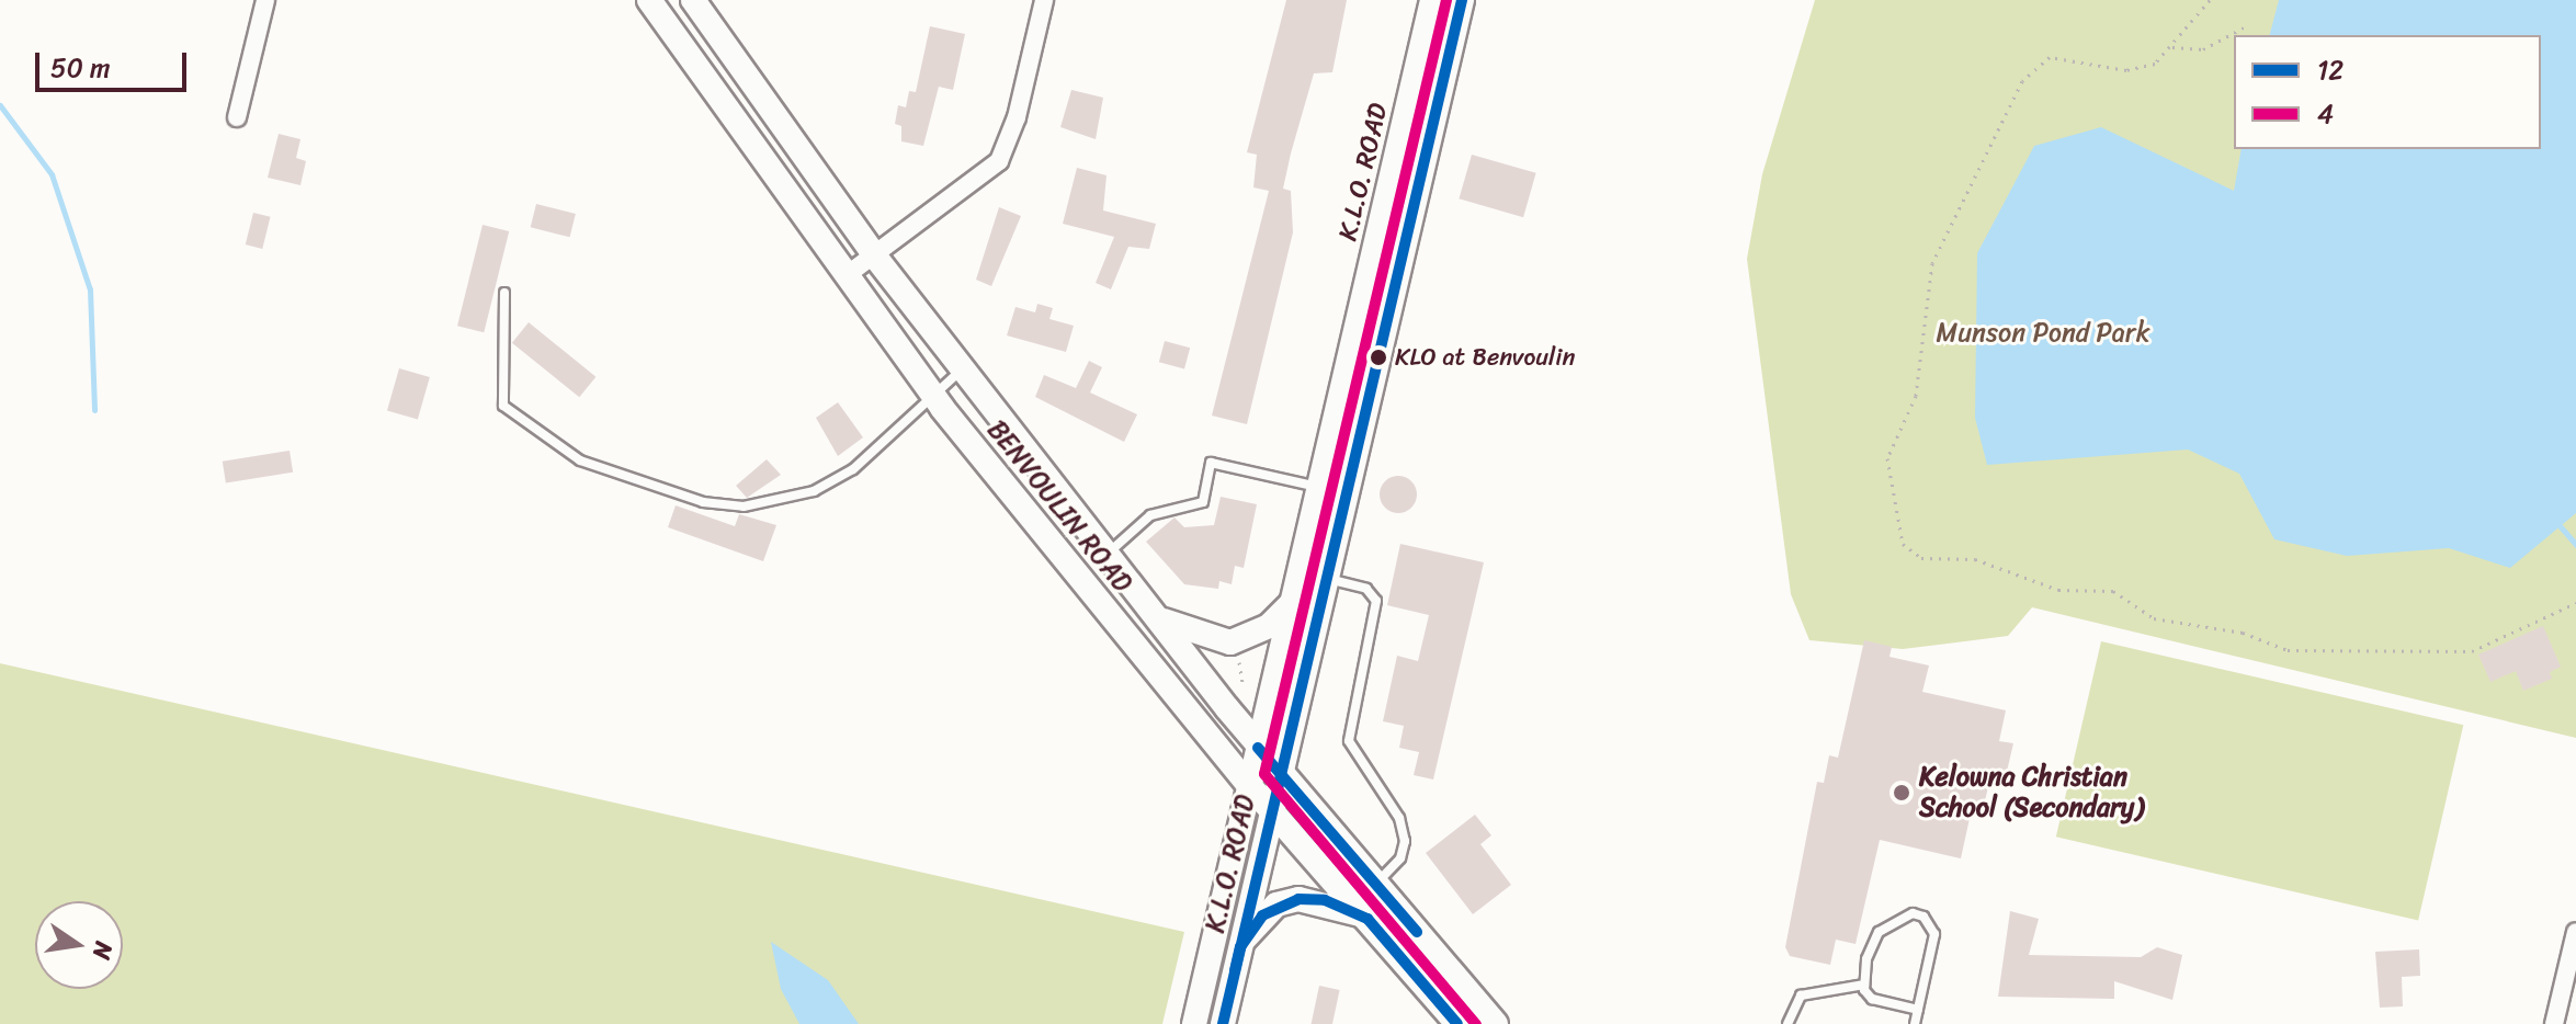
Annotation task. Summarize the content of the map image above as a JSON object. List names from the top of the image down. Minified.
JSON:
{"streets":{"main road":["K.L.O. ROAD","BENVOULIN ROAD"]},"crossings":[["K.L.O. ROAD","BENVOULIN ROAD"]],"parks":["Munson Pond Park"],"places":["KLO at Benvoulin","Kelowna Christian School (Secondary)"],"lines":["transit line 12","transit line 4"],"legend":["12","4"],"scale_bar":"50 m","north":"right"}
